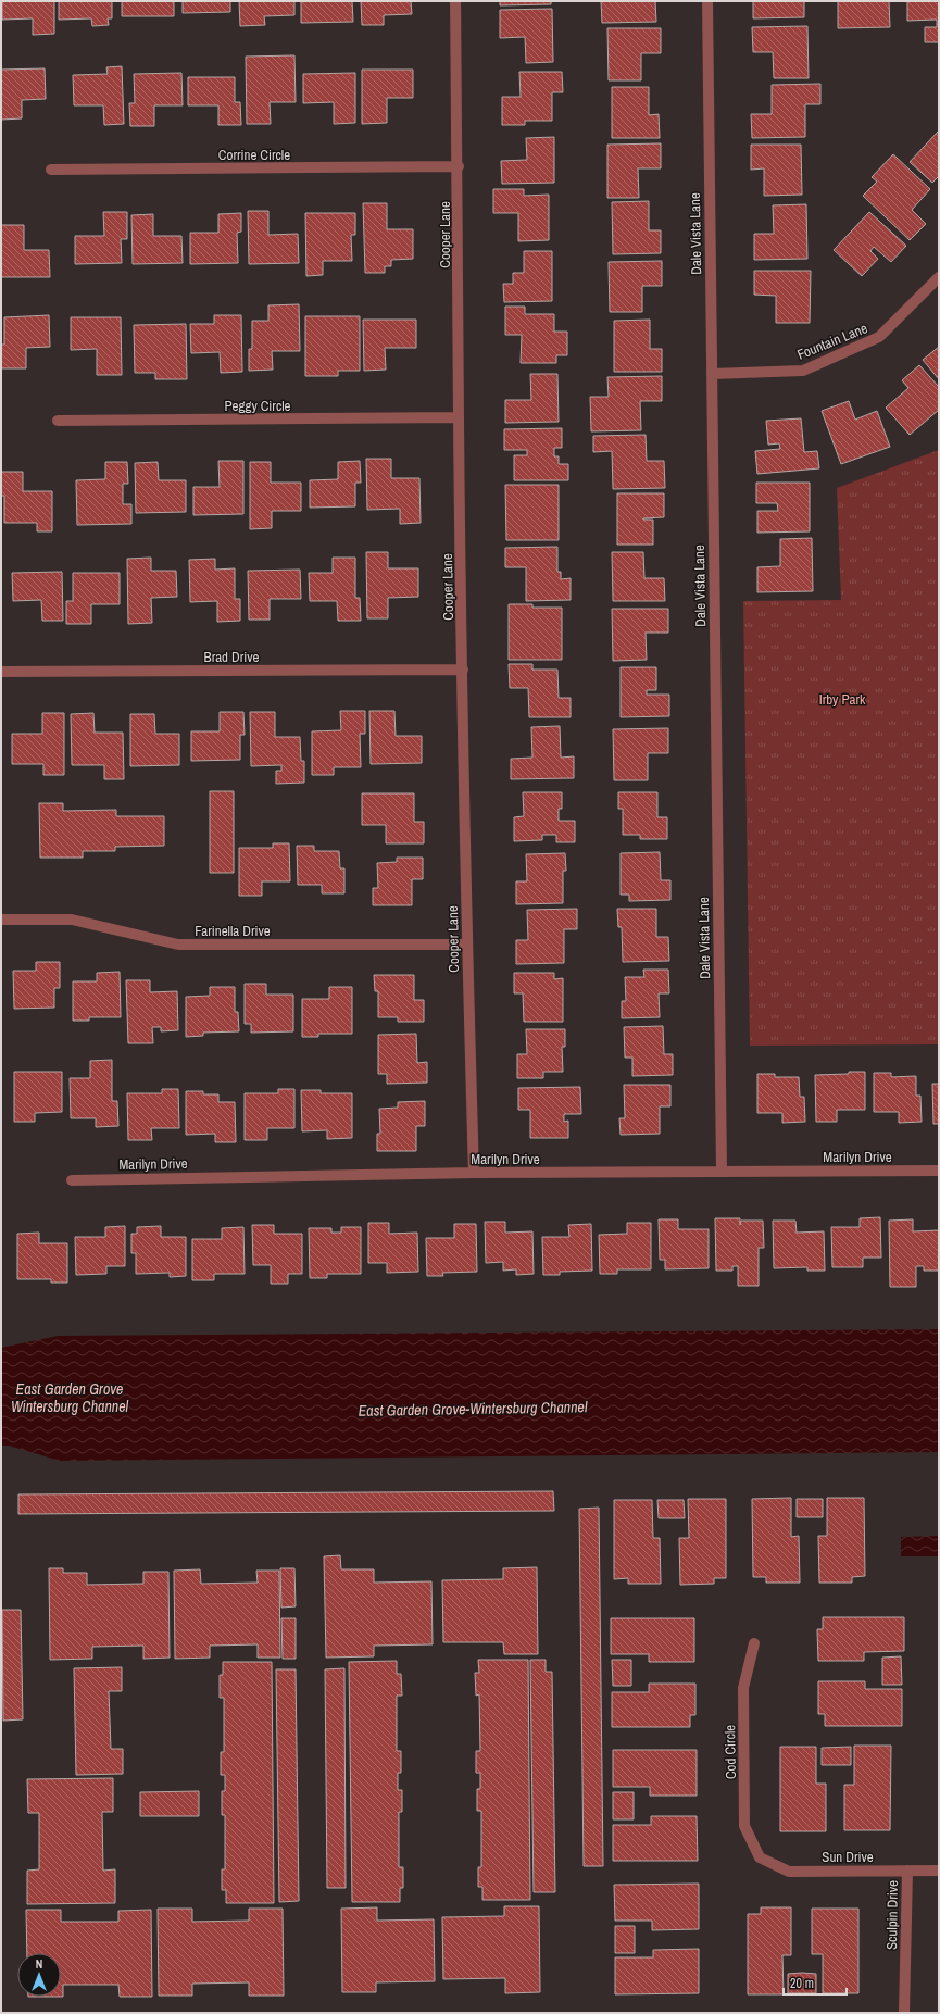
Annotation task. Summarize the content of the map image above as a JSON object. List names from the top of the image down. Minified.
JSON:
{"streets":{"street":["Corrine Circle","Dale Vista Lane","Cooper Lane","Fountain Lane","Peggy Circle","Brad Drive","Farinella Drive","Marilyn Drive","Cod Circle","Sun Drive","Sculpin Drive"]},"crossings":[["Corrine Circle","Cooper Lane"],["Dale Vista Lane","Fountain Lane"],["Dale Vista Lane","Marilyn Drive"],["Cooper Lane","Peggy Circle"],["Cooper Lane","Brad Drive"],["Cooper Lane","Farinella Drive"],["Cooper Lane","Marilyn Drive"],["Cod Circle","Sun Drive"],["Sun Drive","Sculpin Drive"]],"water":["East Garden Grove Wintersburg Channel","East Garden Grove-Wintersburg Channel"],"parks":["Irby Park"],"scale_bar":"20 m","north":"top"}
